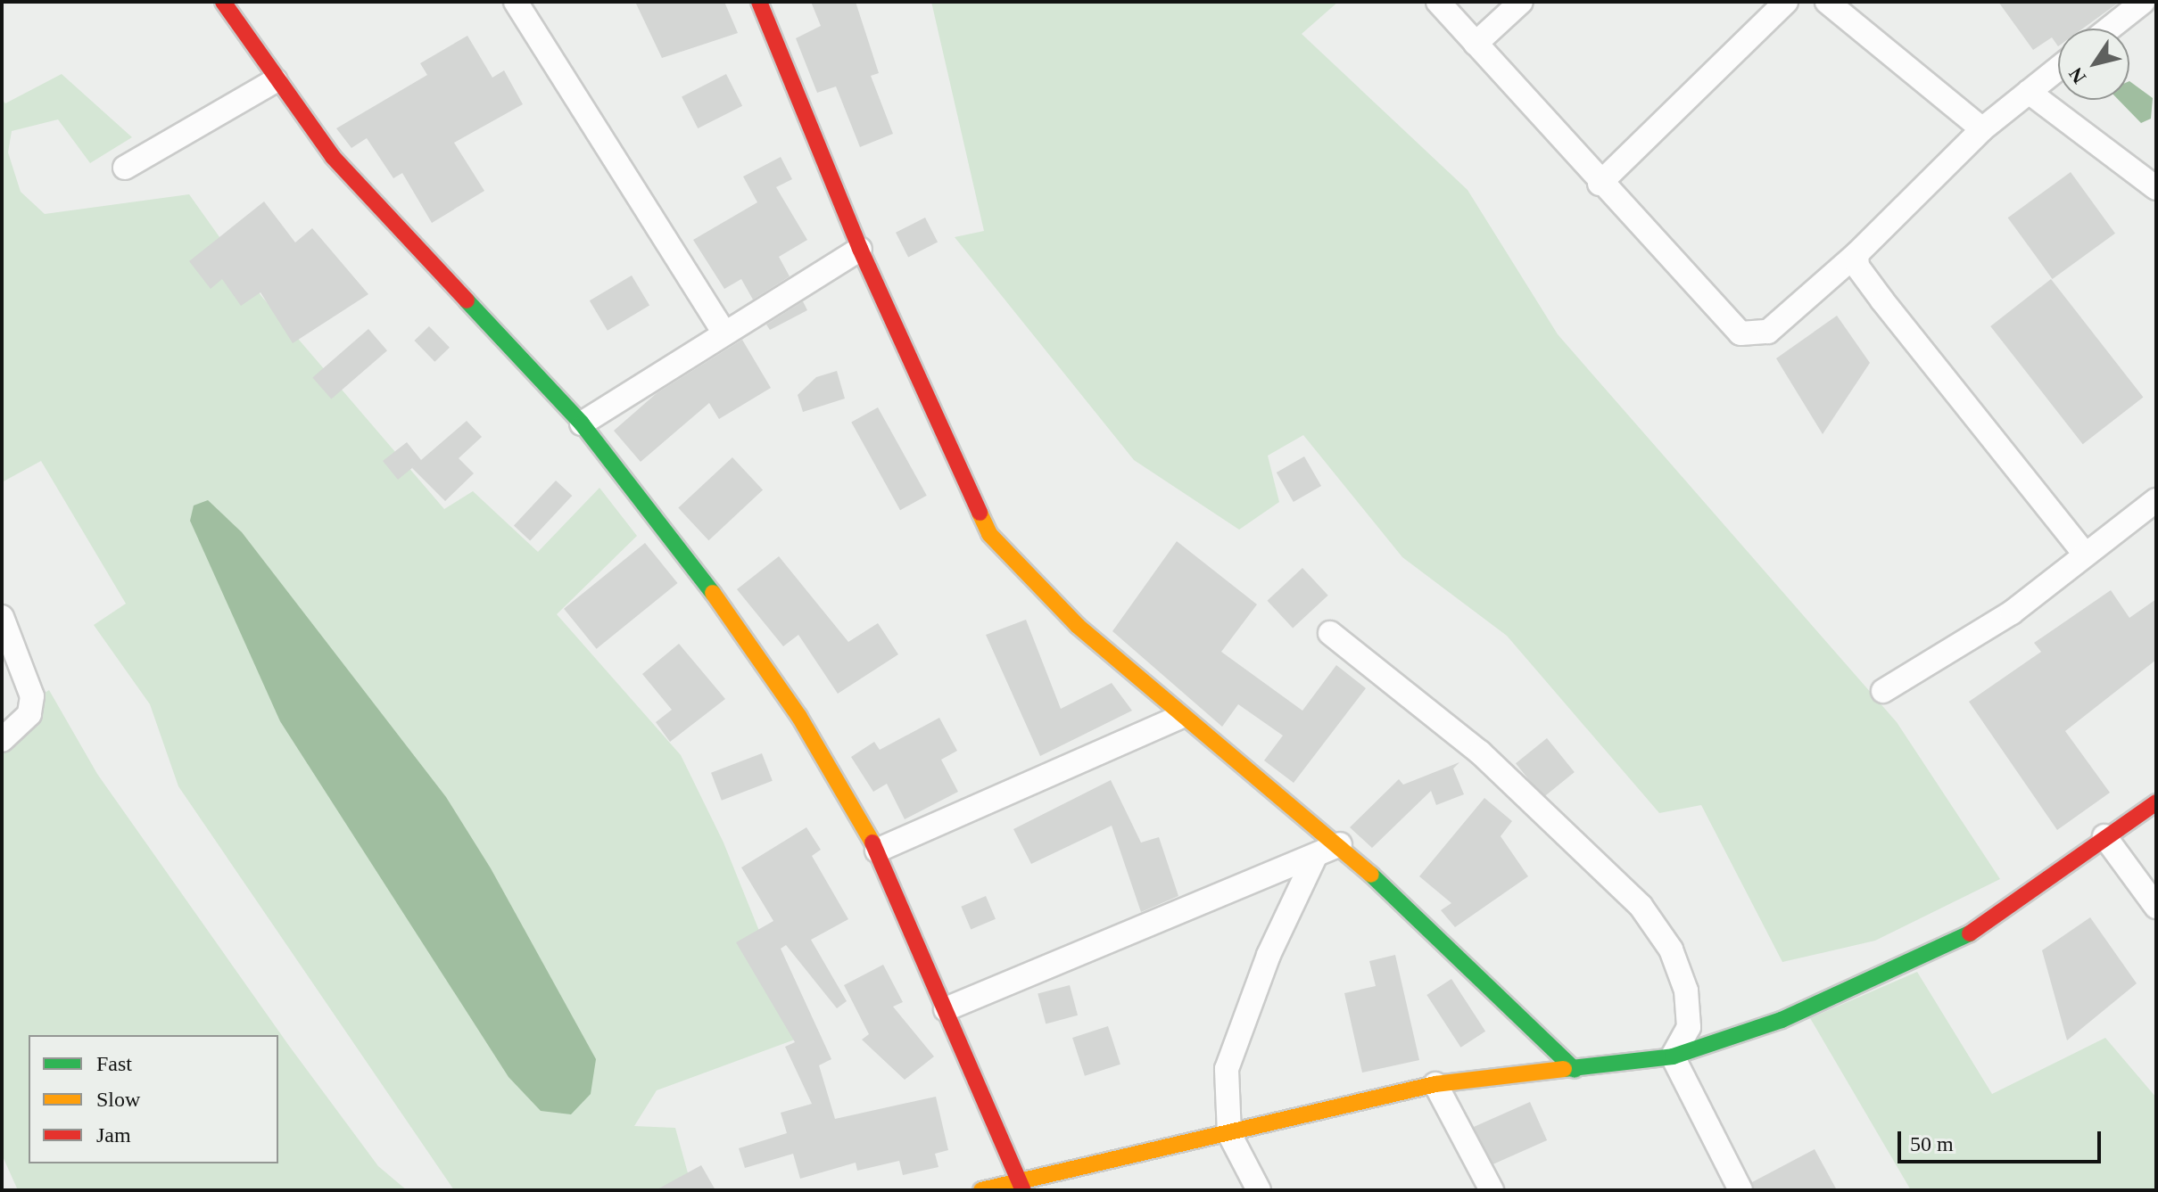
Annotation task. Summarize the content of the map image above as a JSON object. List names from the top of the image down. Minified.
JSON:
{"legend":["Fast","Slow","Jam"],"scale_bar":"50 m","north":"bottom left"}
